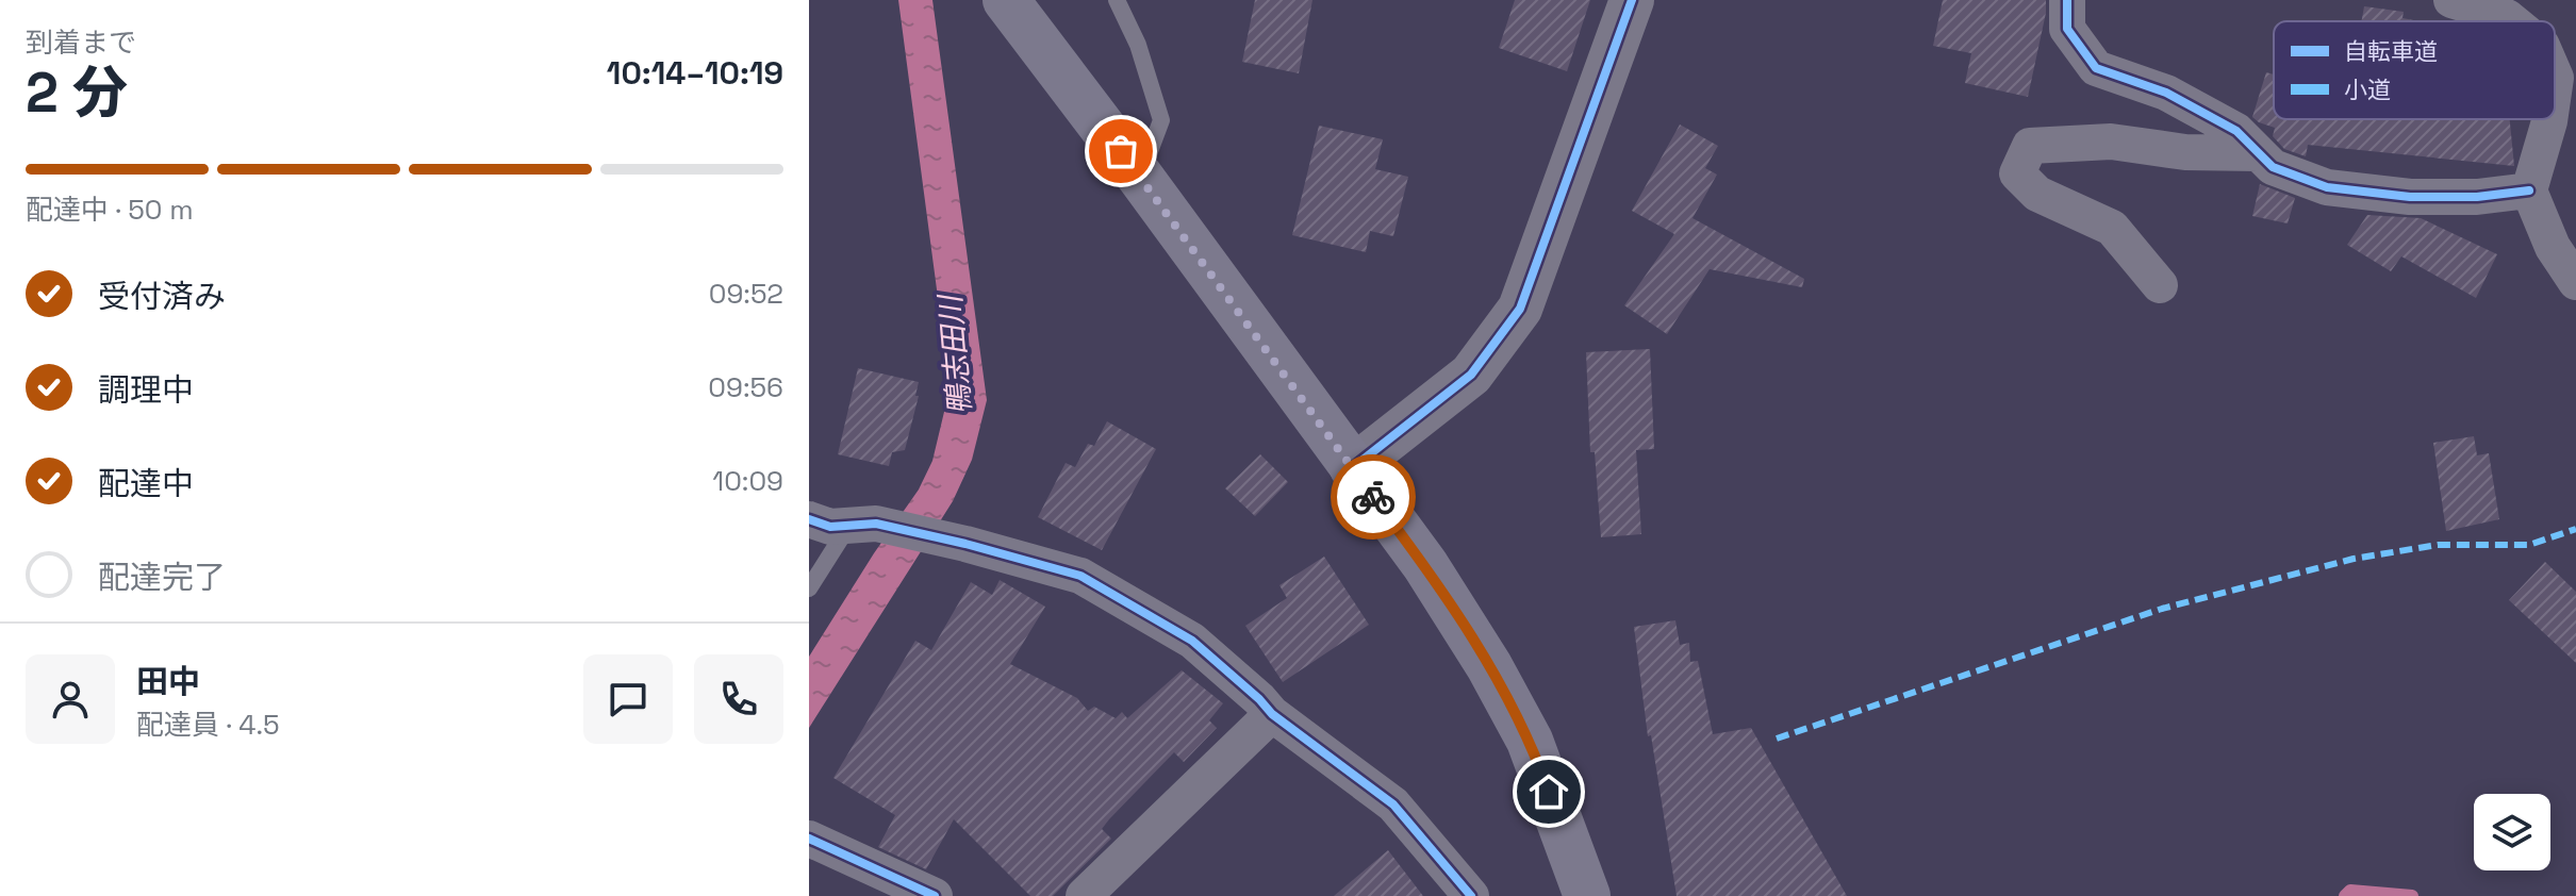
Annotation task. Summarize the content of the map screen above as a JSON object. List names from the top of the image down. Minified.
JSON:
{"water":["鴨志田川"],"legend":["自転車道","小道"],"page":{"heading":["2 分","到着まで","10:14–10:19"],"panel":["田中","配達員 · 4.5"],"bar":"配達中 · 50 m","list":[["受付済み","09:52"],["調理中","09:56"],["配達中","10:09"],"配達完了"]}}
